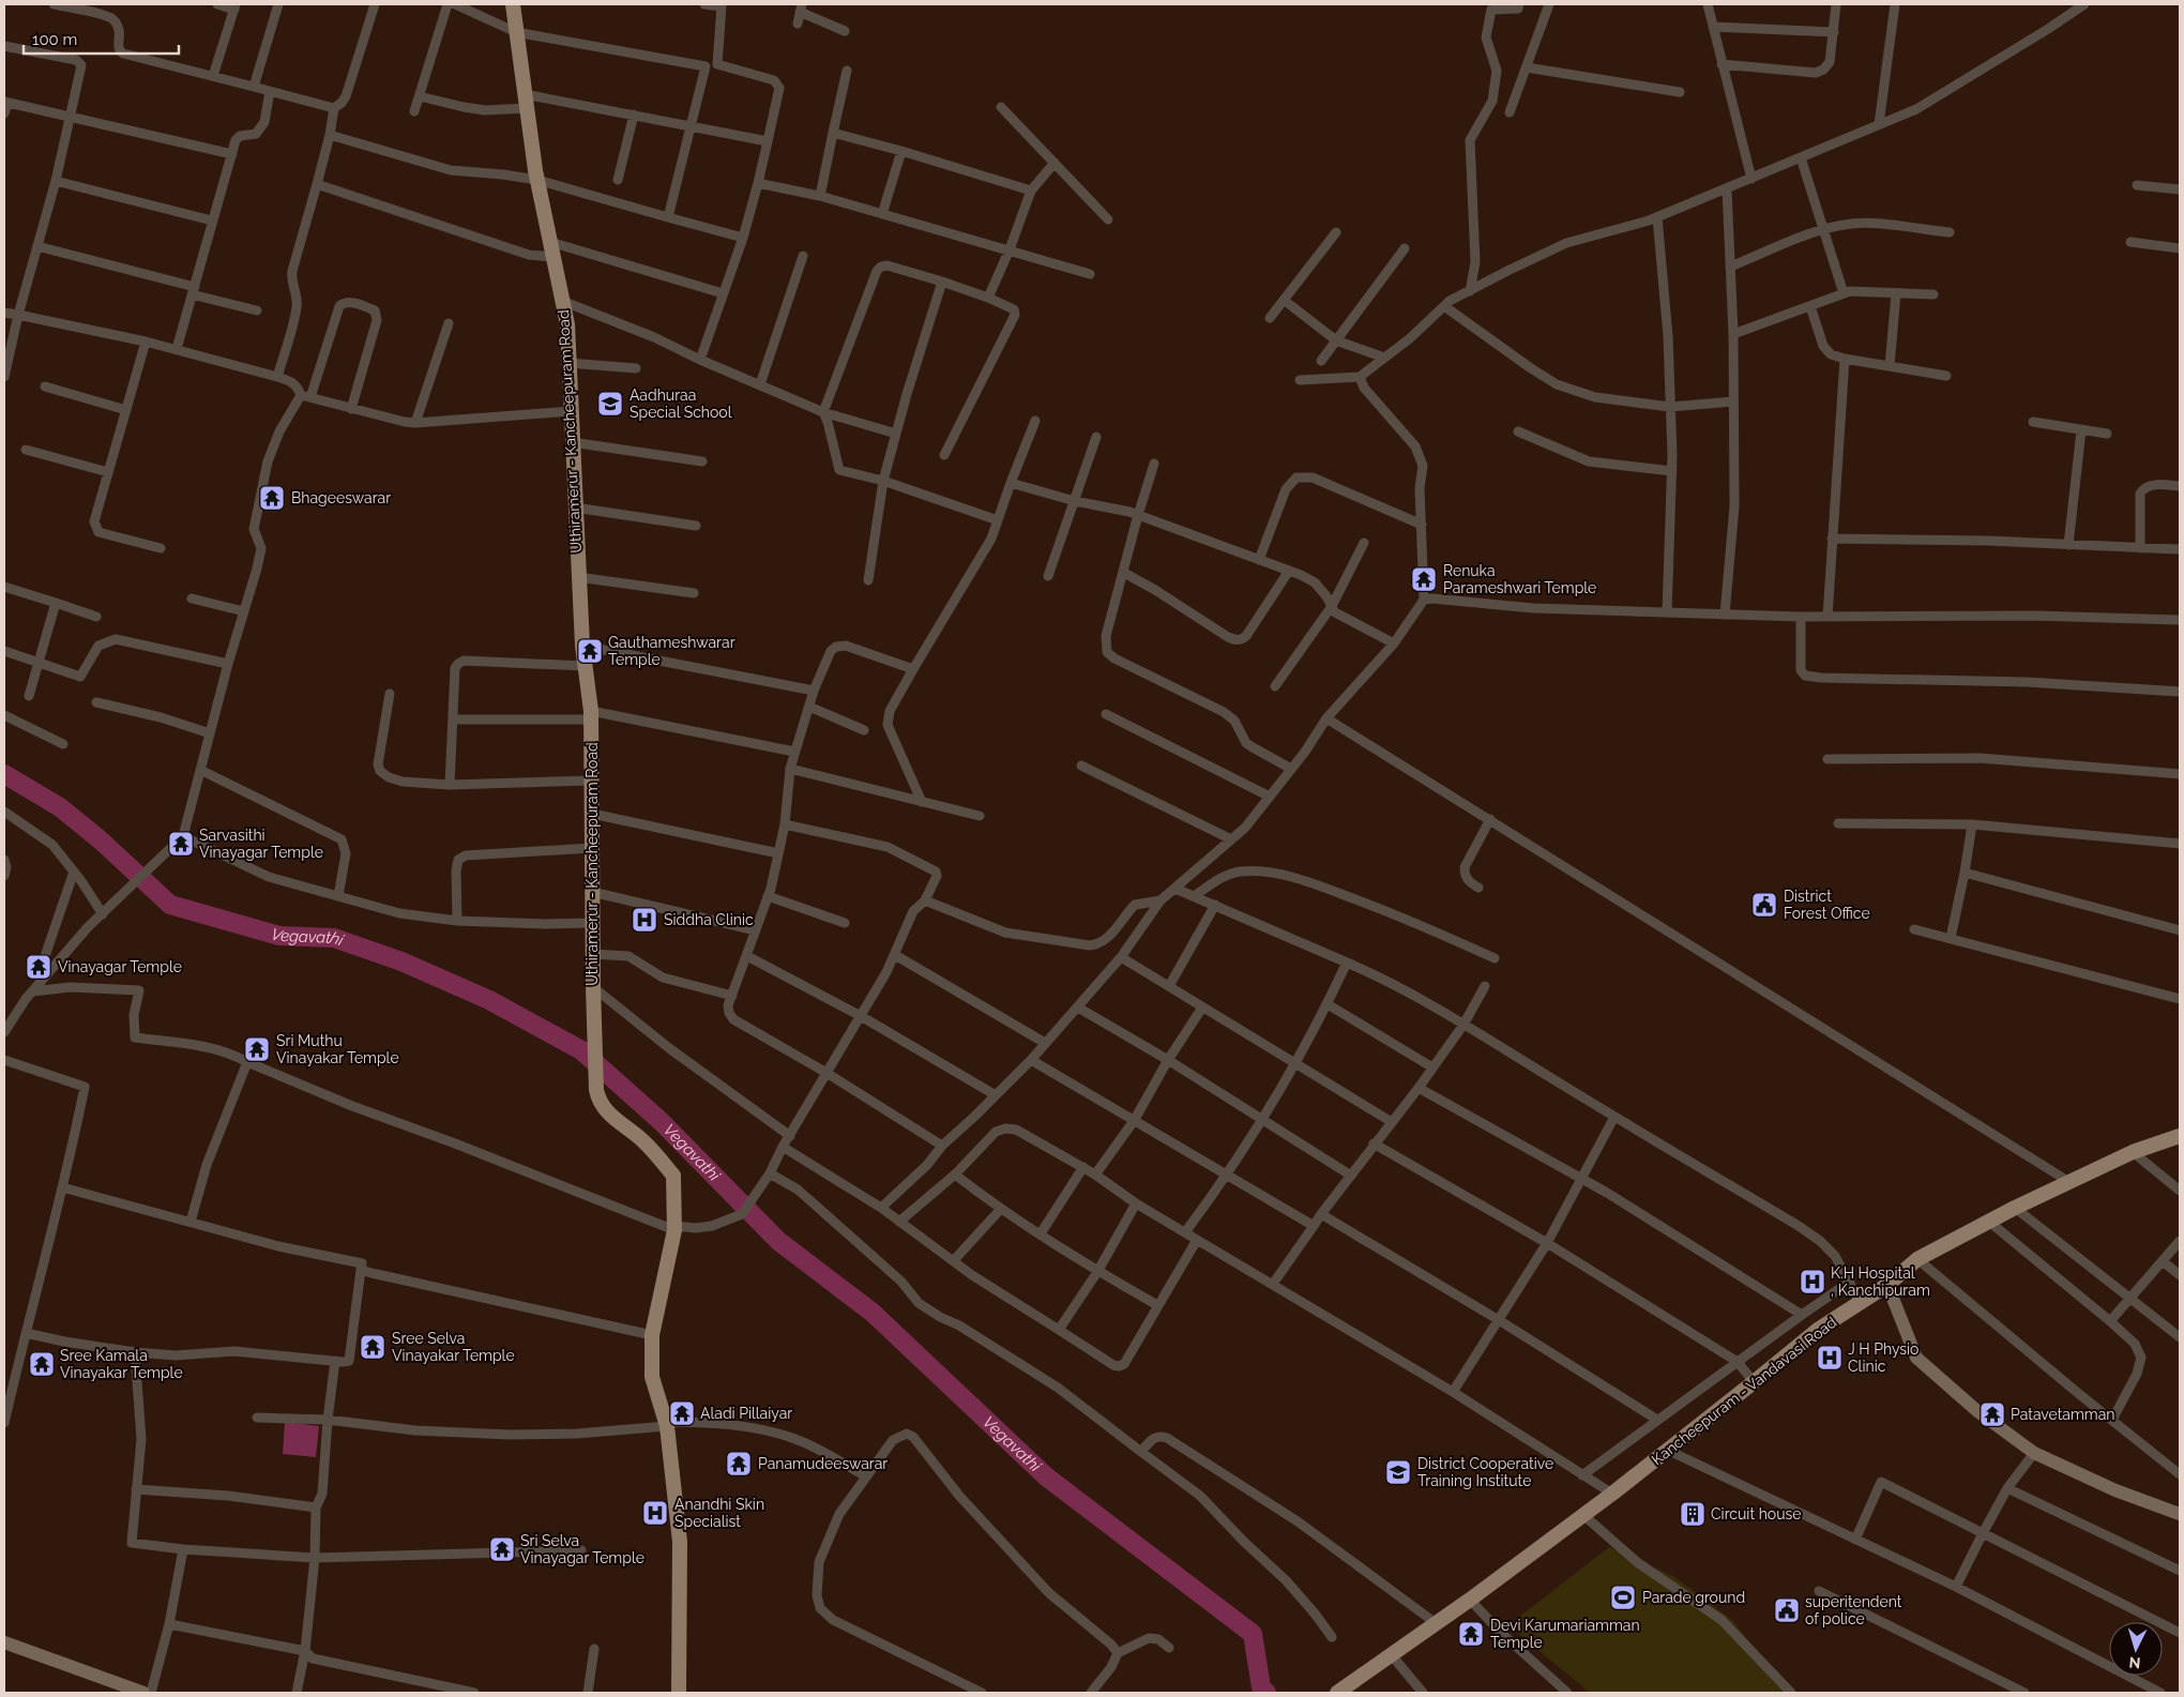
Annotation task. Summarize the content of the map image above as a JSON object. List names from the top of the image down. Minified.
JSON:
{"streets":{"main road":["Uthiramerur - Kancheepuram Road","Kancheepuram - Vandavasi Road"]},"water":["Vegavathi"],"places":{"school or university":["Aadhuraa Special School","District Cooperative Training Institute"],"temple":["Bhageeswarar","Renuka Parameshwari Temple","Gauthameshwarar Temple","Sarvasithi Vinayagar Temple","Vinayagar Temple","Sri Muthu Vinayakar Temple","Sree Selva Vinayakar Temple","Sree Kamala Vinayakar Temple","Aladi Pillaiyar","Patavetamman","Panamudeeswarar","Sri Selva Vinayagar Temple","Devi Karumariamman Temple"],"public building":["District Forest Office","superitendent of police"],"hospital":["Siddha Clinic","K.H Hospital , Kanchipuram","J H Physio Clinic","Anandhi Skin Specialist"],"building":["Circuit house"],"sports":["Parade ground"]},"scale_bar":"100 m","north":"bottom"}
